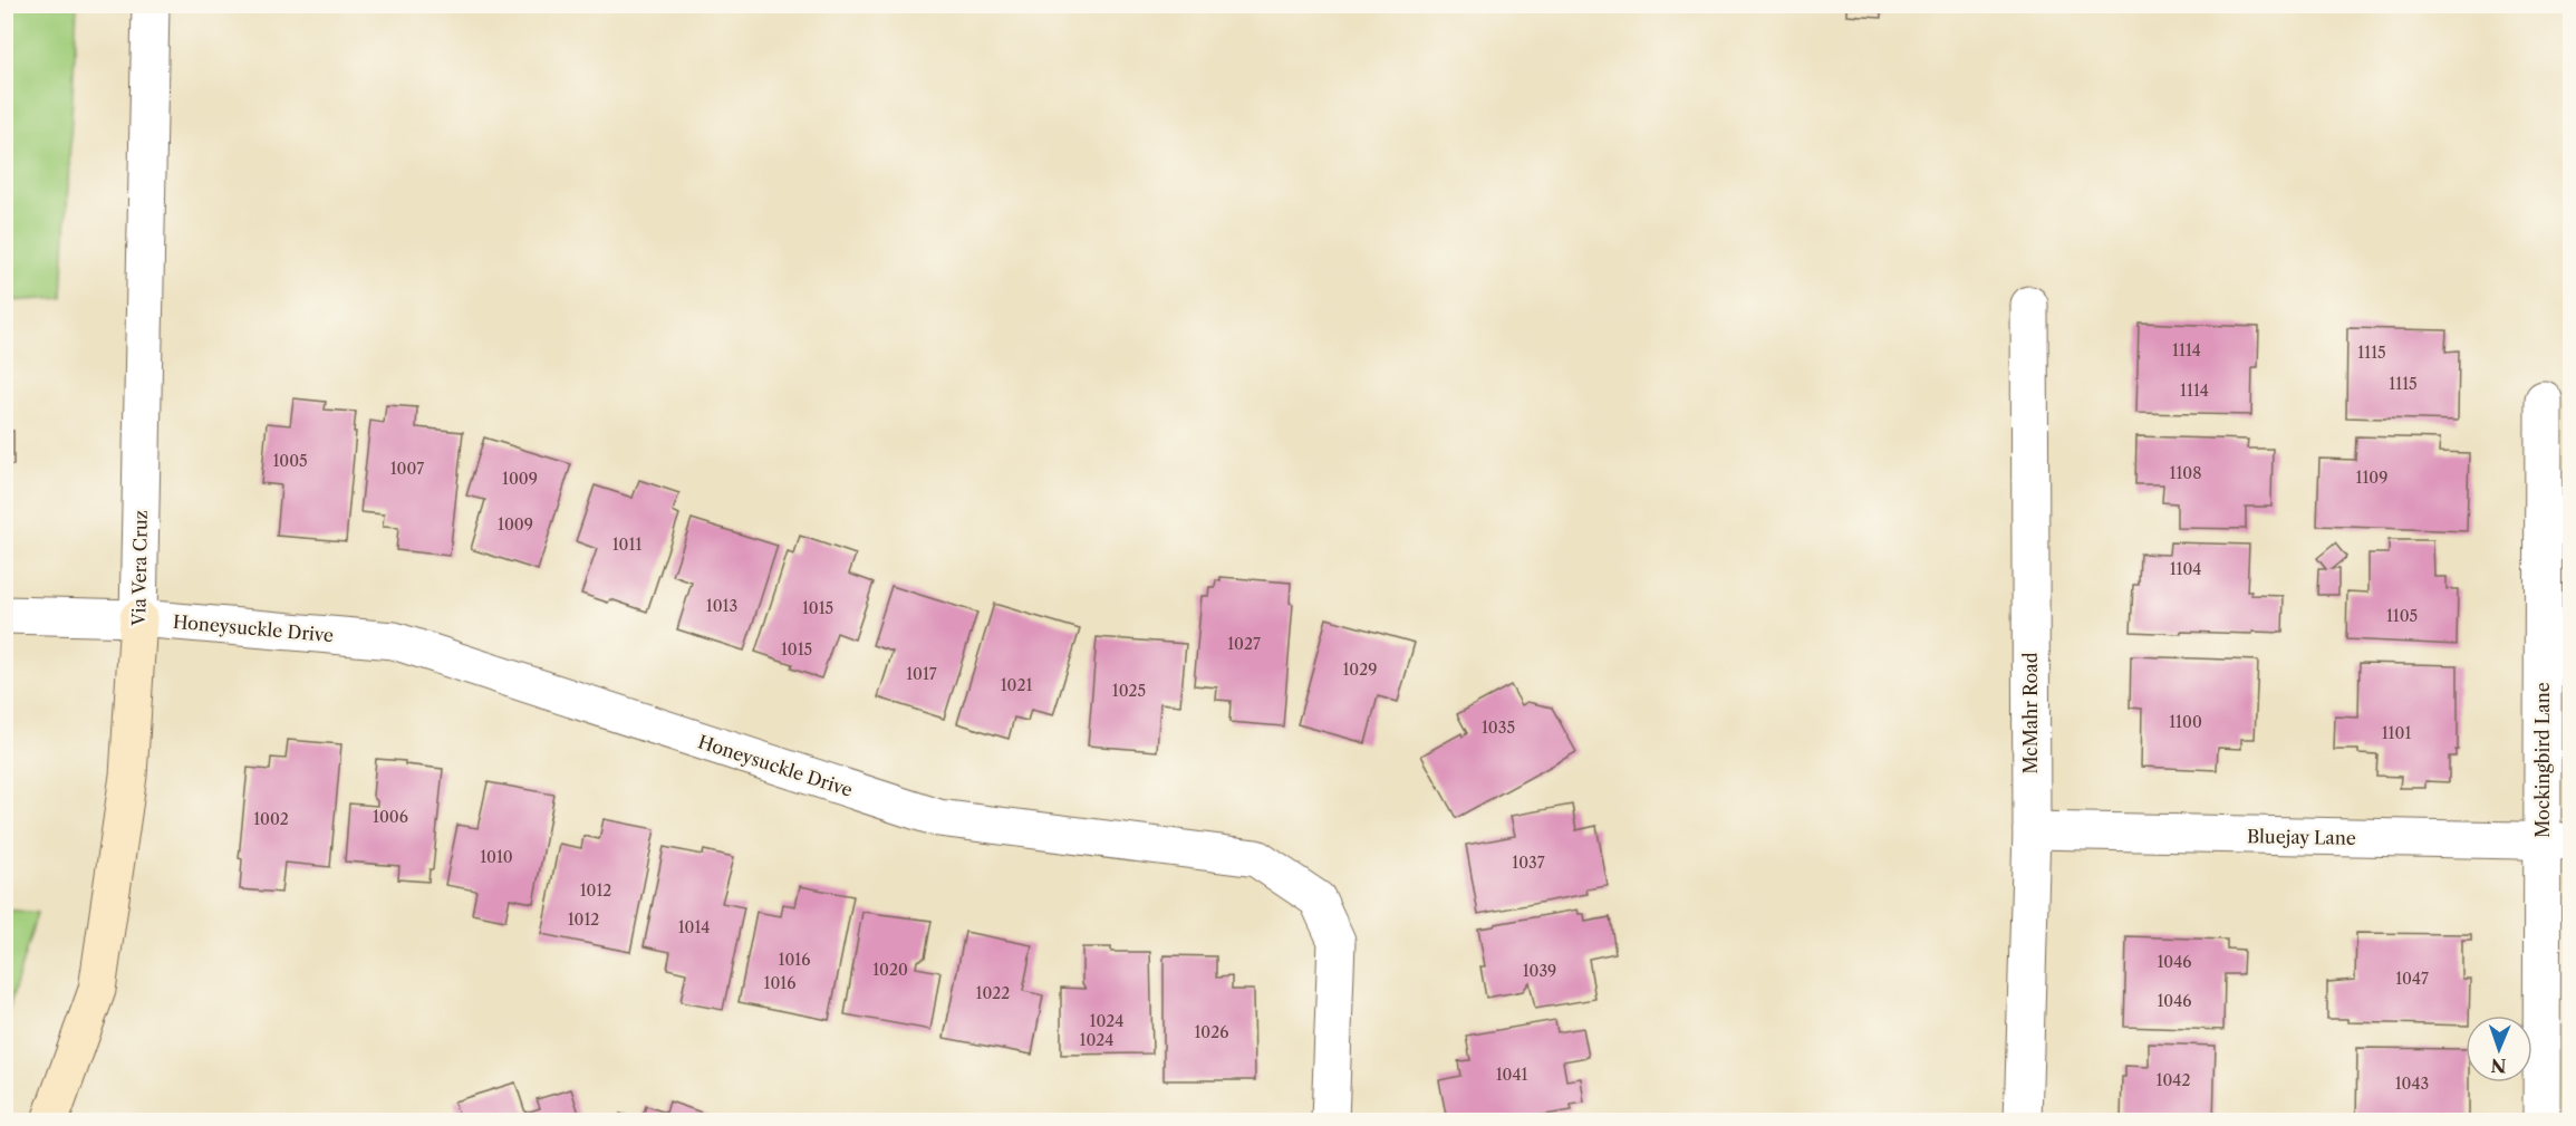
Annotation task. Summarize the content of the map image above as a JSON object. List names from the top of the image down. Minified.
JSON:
{"streets":{"street":["Via Vera Cruz","Honeysuckle Drive","McMahr Road","Mockingbird Lane","Bluejay Lane"]},"crossings":[["Via Vera Cruz","Honeysuckle Drive"],["McMahr Road","Bluejay Lane"],["Mockingbird Lane","Bluejay Lane"]],"house_numbers":["1114","1115","1115","1114","1005","1007","1108","1109","1009","1009","1011","1104","1013","1015","1105","1027","1015","1029","1017","1021","1025","1100","1035","1101","1006","1002","1010","1037","1012","1012","1014","1016","1046","1020","1039","1047","1016","1022","1046","1024","1026","1024","1041","1042","1043"],"north":"bottom"}
